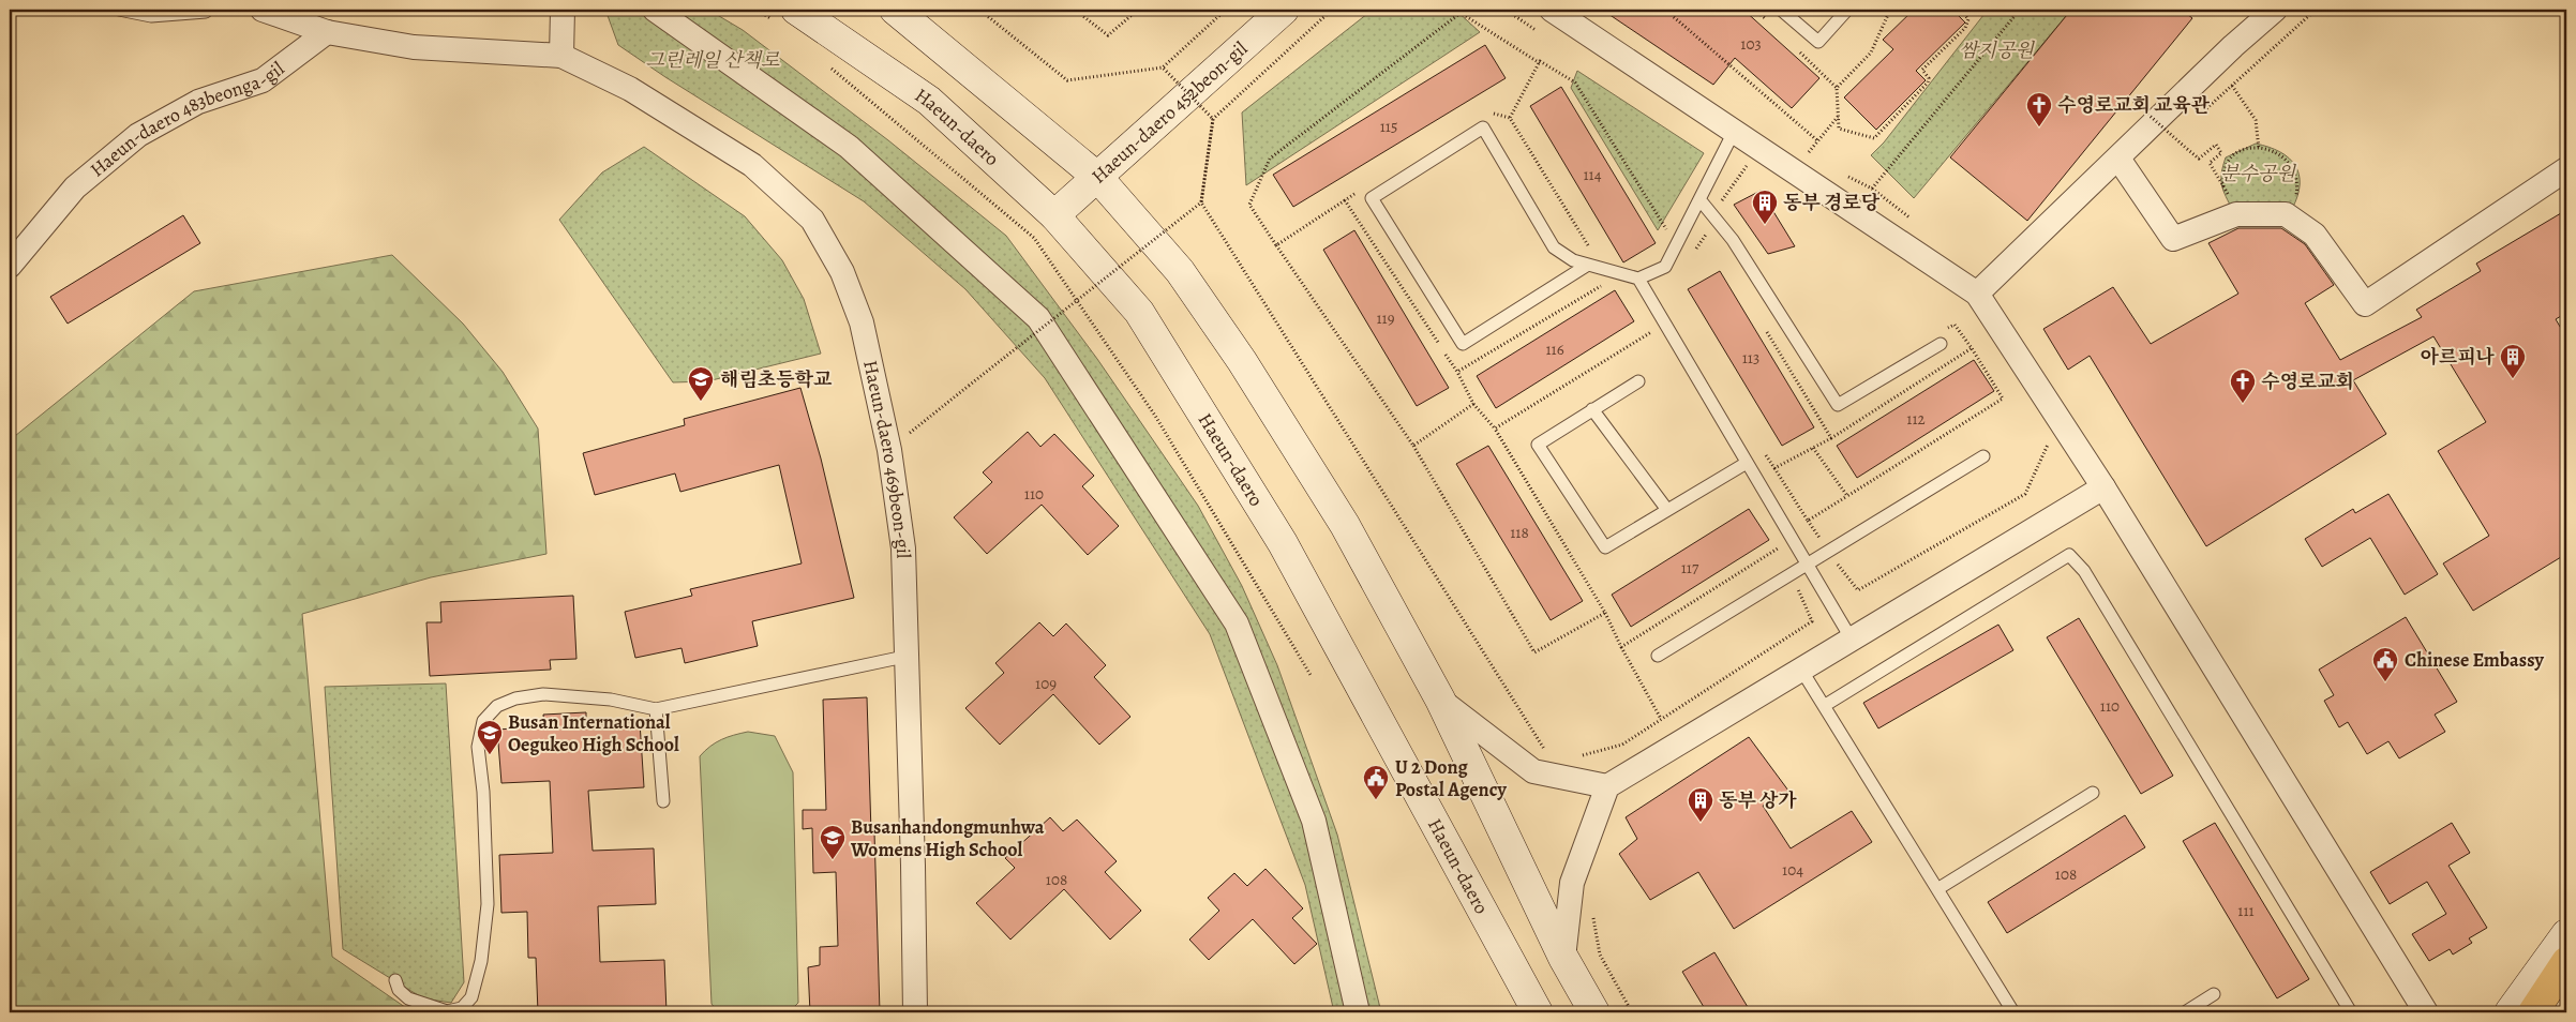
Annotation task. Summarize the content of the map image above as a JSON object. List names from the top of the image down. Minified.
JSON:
{"streets":{"main road":["Haeun-daero 452beon-gil","Haeun-daero"],"street":["Haeun-daero 483beonga-gil","Haeun-daero 469beon-gil"]},"crossings":[["Haeun-daero 452beon-gil","Haeun-daero"]],"parks":["쌈지공원","그린레일 산책로","분수공원"],"places":{"church":["수영로교회 교육관","수영로교회"],"building":["동부 경로당","아르피나","동부 상가"],"school or university":["해림초등학교","Busan International Oegukeo High School","Busanhandongmunhwa Womens High School"],"public building":["Chinese Embassy","U 2 Dong Postal Agency"]},"house_numbers":["103","115","114","119","116","113","112","110","118","117","109","110","104","108","108","111"]}
